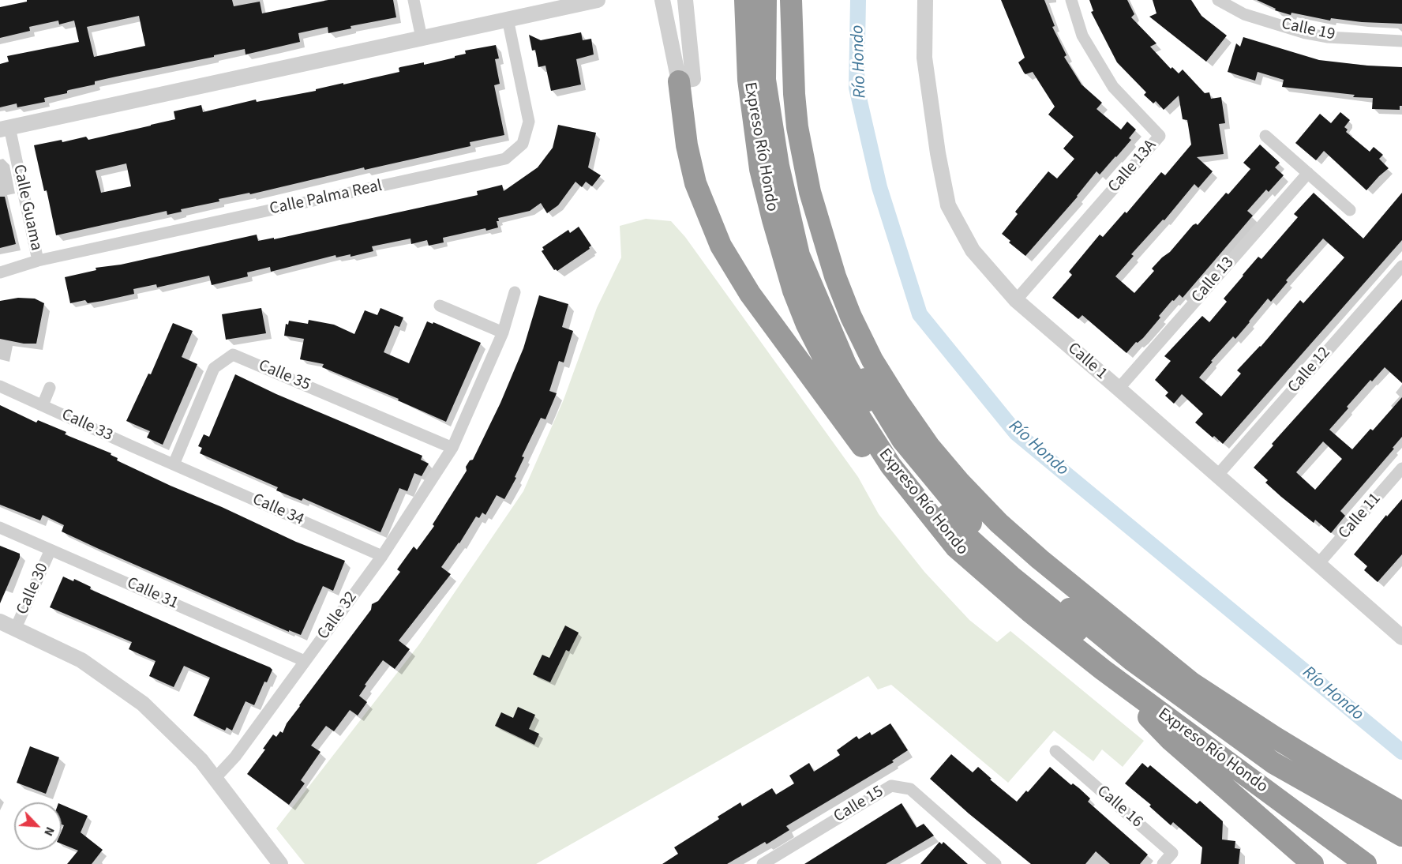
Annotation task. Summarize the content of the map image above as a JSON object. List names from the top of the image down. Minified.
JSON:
{"streets":{"highway":["Expreso Río Hondo"],"street":["Calle 19","Calle 13A","Calle Palma Real","Calle Guama","Calle 13","Calle 1","Calle 12","Calle 35","Calle 33","Calle 34","Calle 11","Calle 30","Calle 31","Calle 32","Calle 15","Calle 16"]},"crossings":[["Calle 13A","Calle 1"],["Calle Palma Real","Calle Guama"],["Calle 13","Calle 1"],["Calle 1","Calle 12"],["Calle 1","Calle 11"],["Calle 35","Calle 33"],["Calle 35","Calle 34"],["Calle 35","Calle 32"],["Calle 33","Calle 34"],["Calle 34","Calle 32"],["Calle 30","Calle 31"],["Calle 31","Calle 32"]],"water":["Río Hondo"],"north":"bottom right"}
